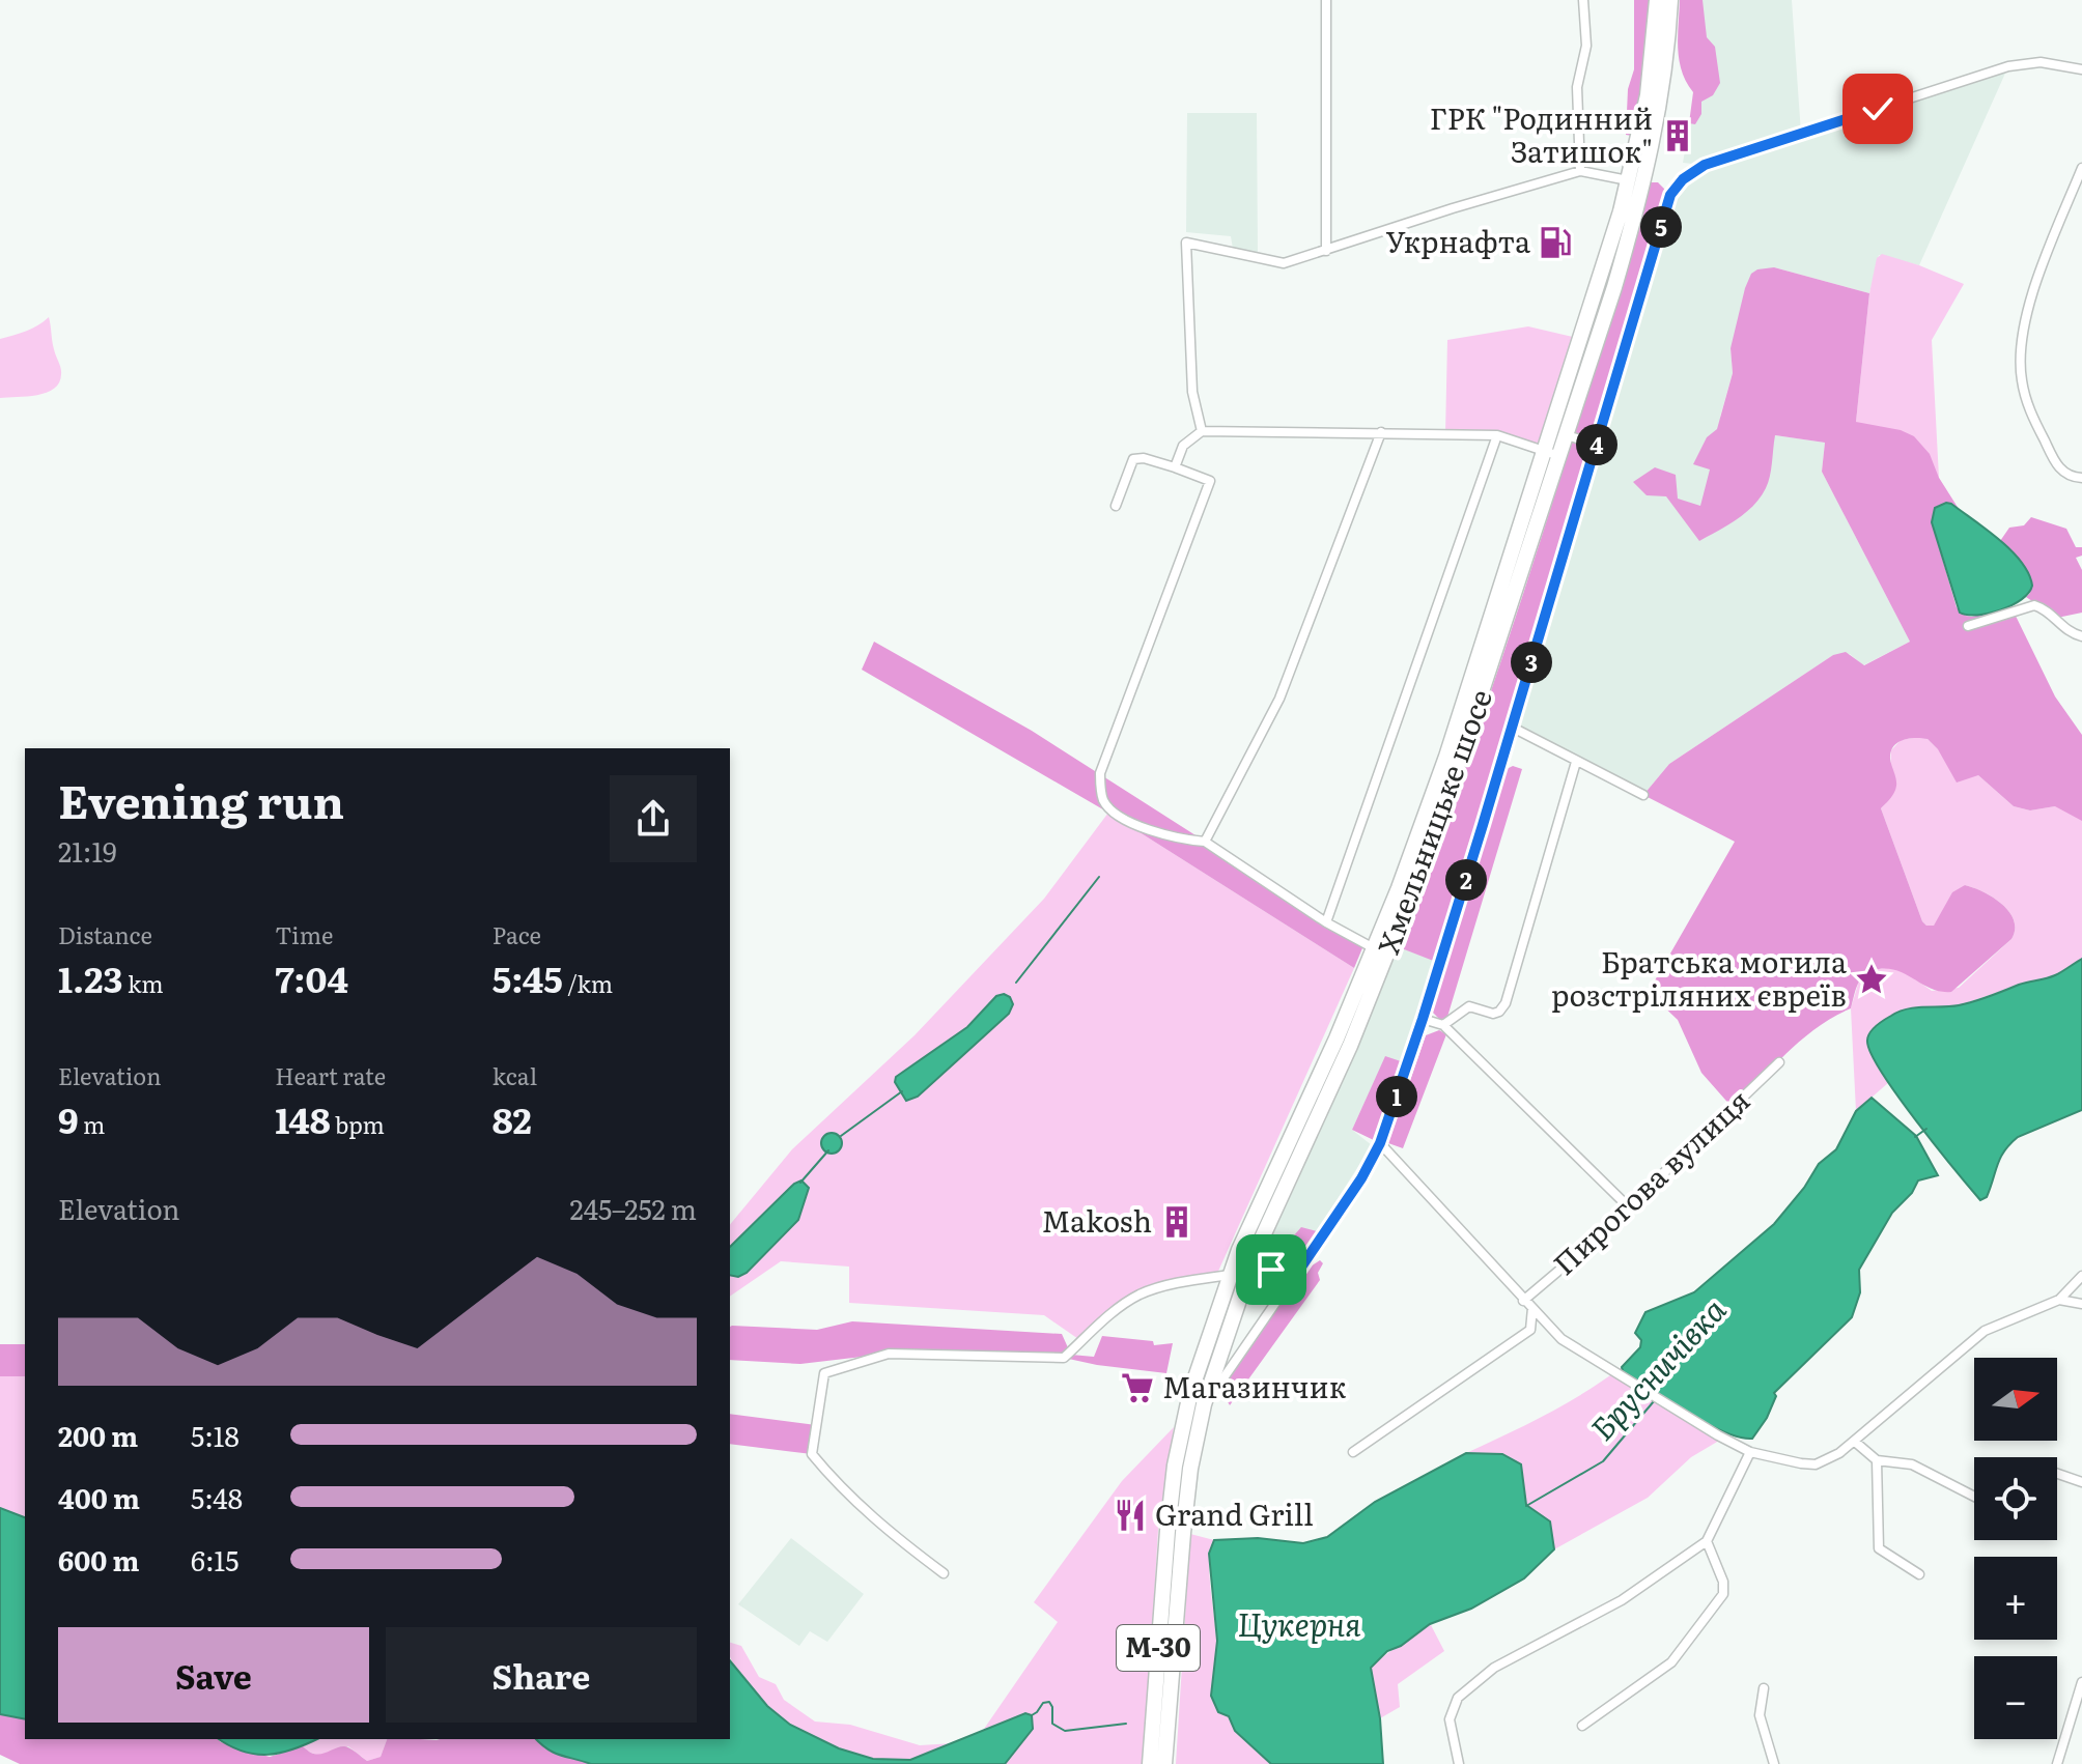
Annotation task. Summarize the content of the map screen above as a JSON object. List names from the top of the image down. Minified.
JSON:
{"streets":{"highway":["Хмельницьке шосе","М-30"],"street":["Пирогова вулиця"]},"crossings":[["Хмельницьке шосе","М-30"]],"water":["Брусничівка","Цукерня"],"places":{"building":["ГРК \"Родинний Затишок\"","Makosh"],"fuel station":["Укрнафта"],"place":["Братська могила розстріляних євреїв"],"supermarket":["Магазинчик"],"restaurant":["Grand Grill"]},"north":"right","page":{"pins":["5","4","3","2","1"],"heading":["Evening run","21:19"],"stats":[["Distance","1.23 km"],["Time","7:04"],["Pace","5:45 /km"],["Elevation","9 m"],["Heart rate","148 bpm"],["kcal","82"]],"chart":["Elevation","245–252 m"],"map_buttons":["+","−"],"list":[{"name":"200 m","note":"5:18"},{"name":"400 m","note":"5:48"},{"name":"600 m","note":"6:15"}],"buttons":["Save","Share"]}}
